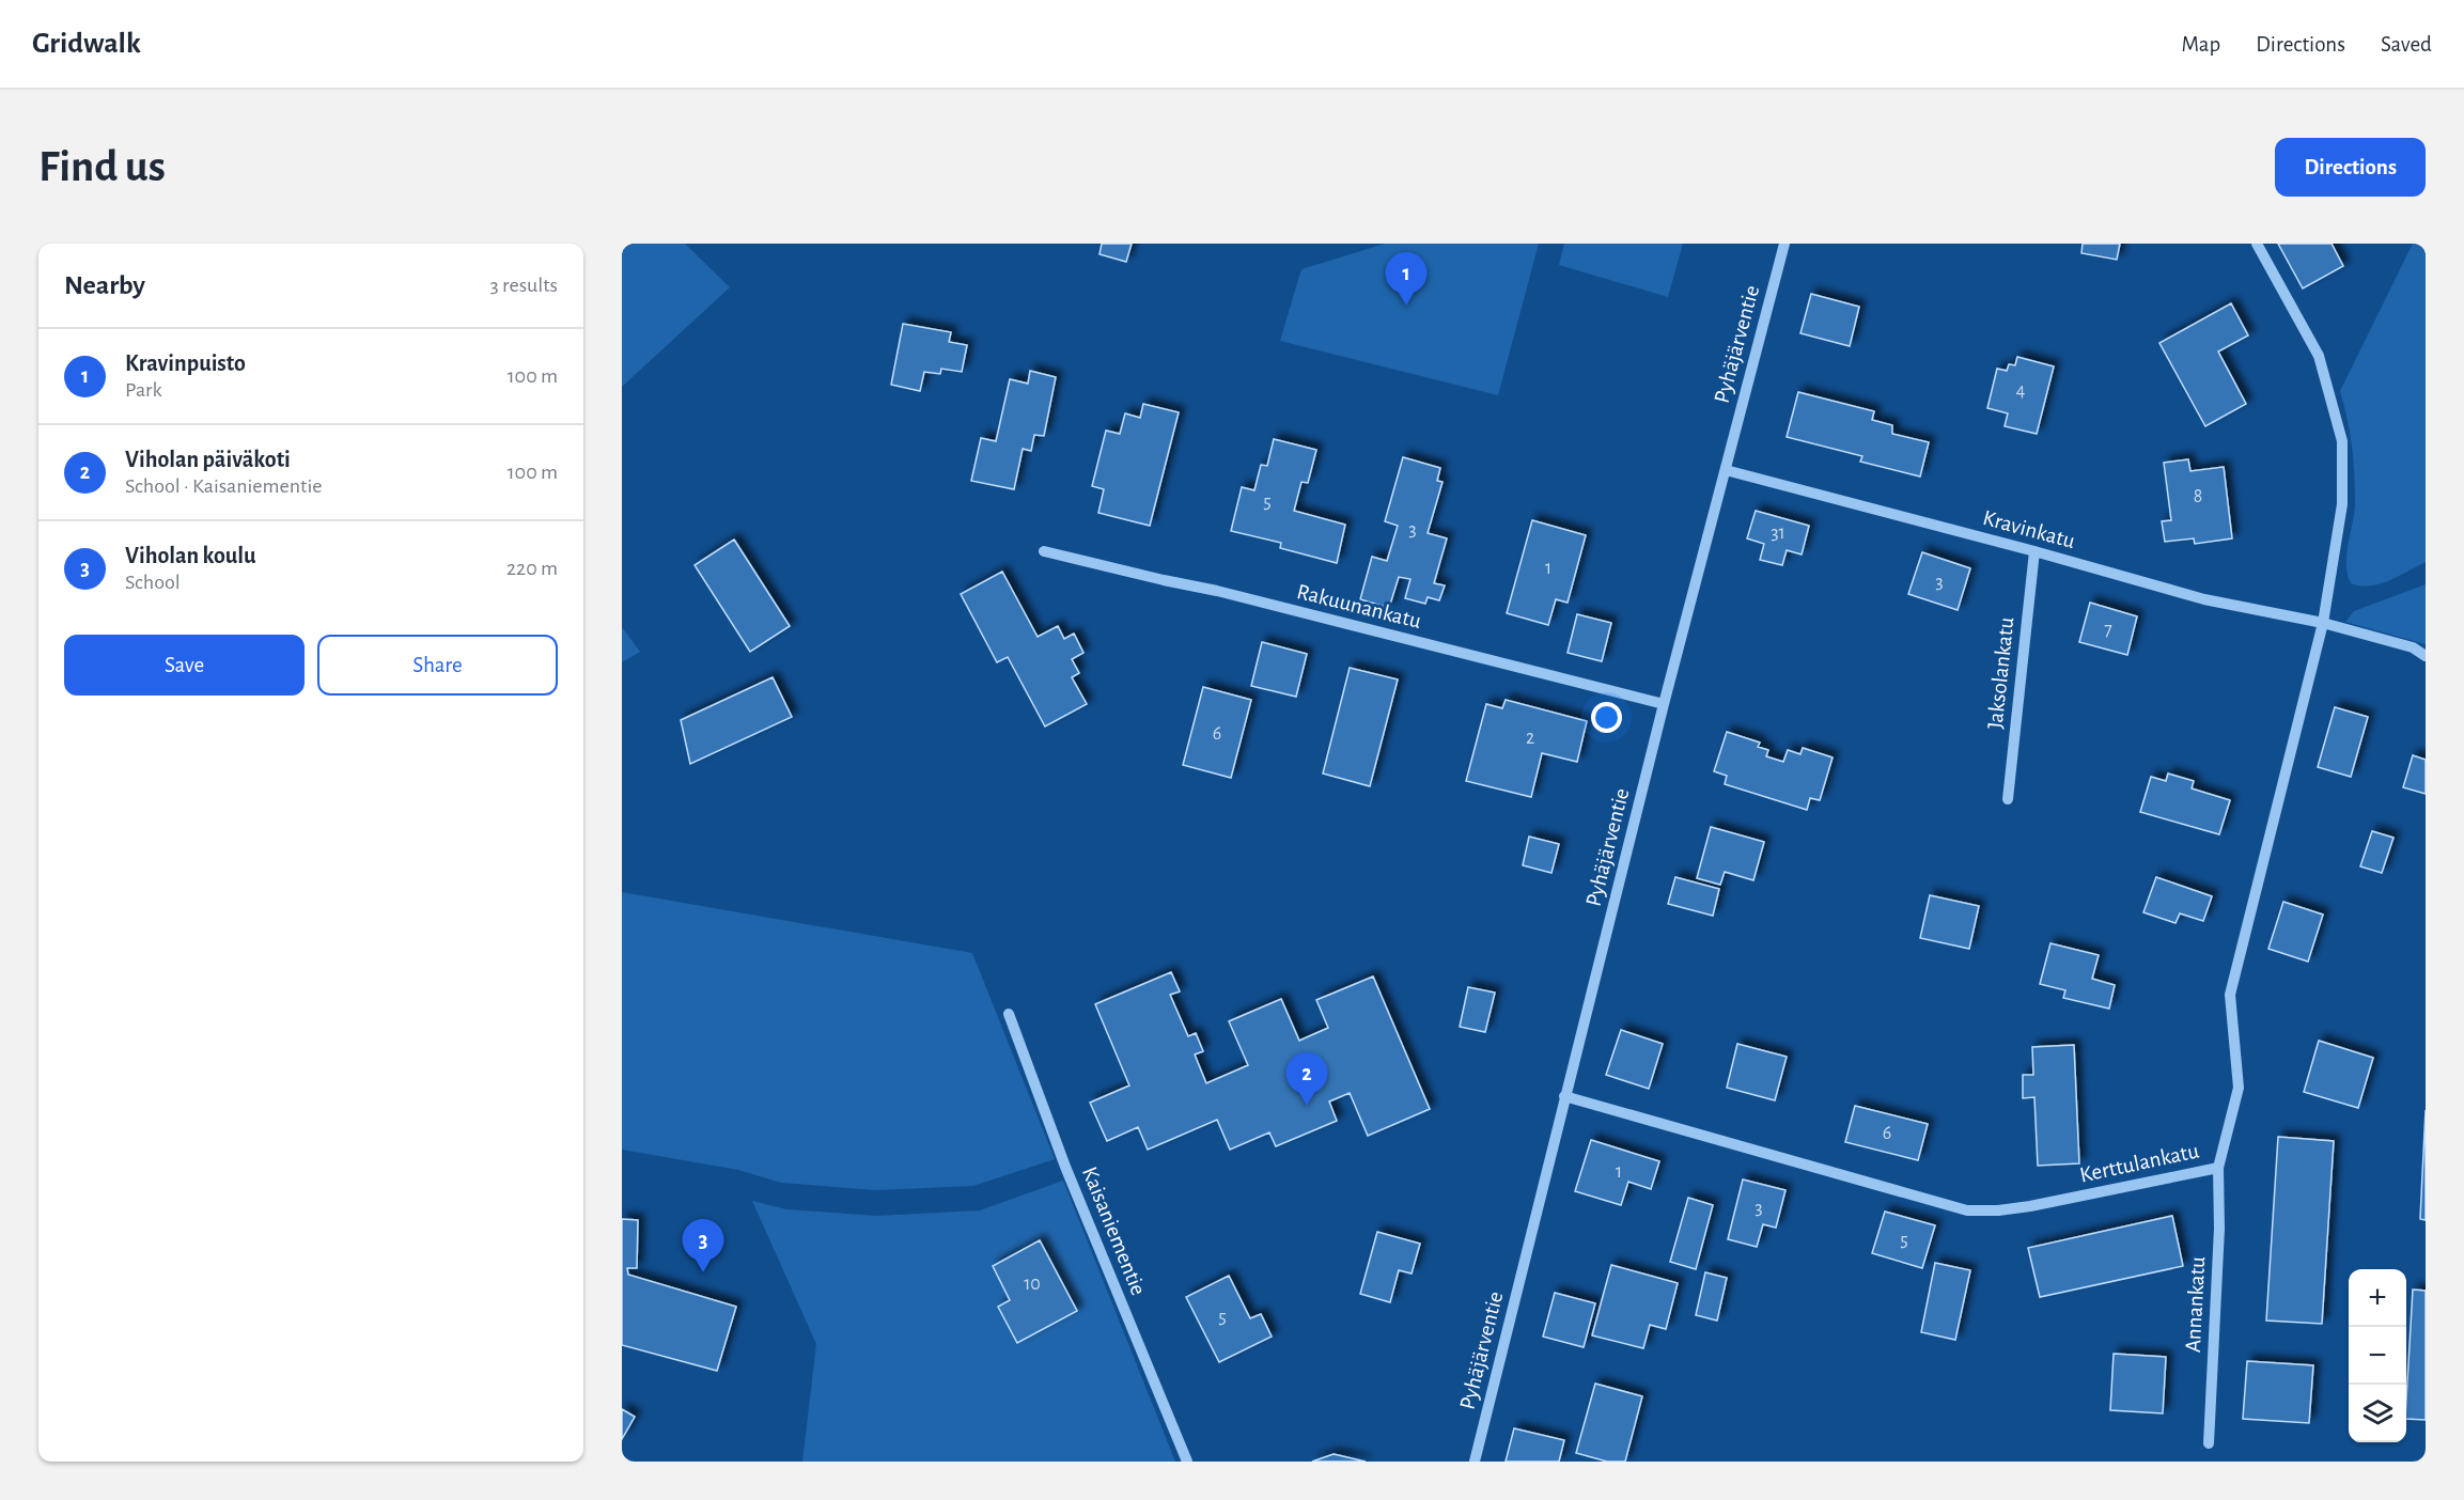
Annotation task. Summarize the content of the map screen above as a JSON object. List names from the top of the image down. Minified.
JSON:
{"streets":{"street":["Pyhäjärventie","Kravinkatu","Rakuunankatu","Jaksolankatu","Kerttulankatu","Kaisaniementie","Annankatu"]},"crossings":[["Pyhäjärventie","Kravinkatu"],["Pyhäjärventie","Rakuunankatu"],["Pyhäjärventie","Kerttulankatu"],["Kravinkatu","Jaksolankatu"],["Kravinkatu","Kerttulankatu"],["Kerttulankatu","Annankatu"]],"house_numbers":["4","8","5","3","31","1","3","7","6","2","6","1","3","5","10","5"],"page":{"header":"Gridwalk","nav":["Map","Directions","Saved"],"buttons":["Directions",["Save","Share"]],"title":"Find us","heading":["Nearby","3 results"],"pins":["1","2","3"],"list":[{"mark":"1","name":"Kravinpuisto","note":"Park","value":"100 m"},{"mark":"2","name":"Viholan päiväkoti","note":"School · Kaisaniementie","value":"100 m"},{"mark":"3","name":"Viholan koulu","note":"School","value":"220 m"}],"map_buttons":["+","−"]}}
